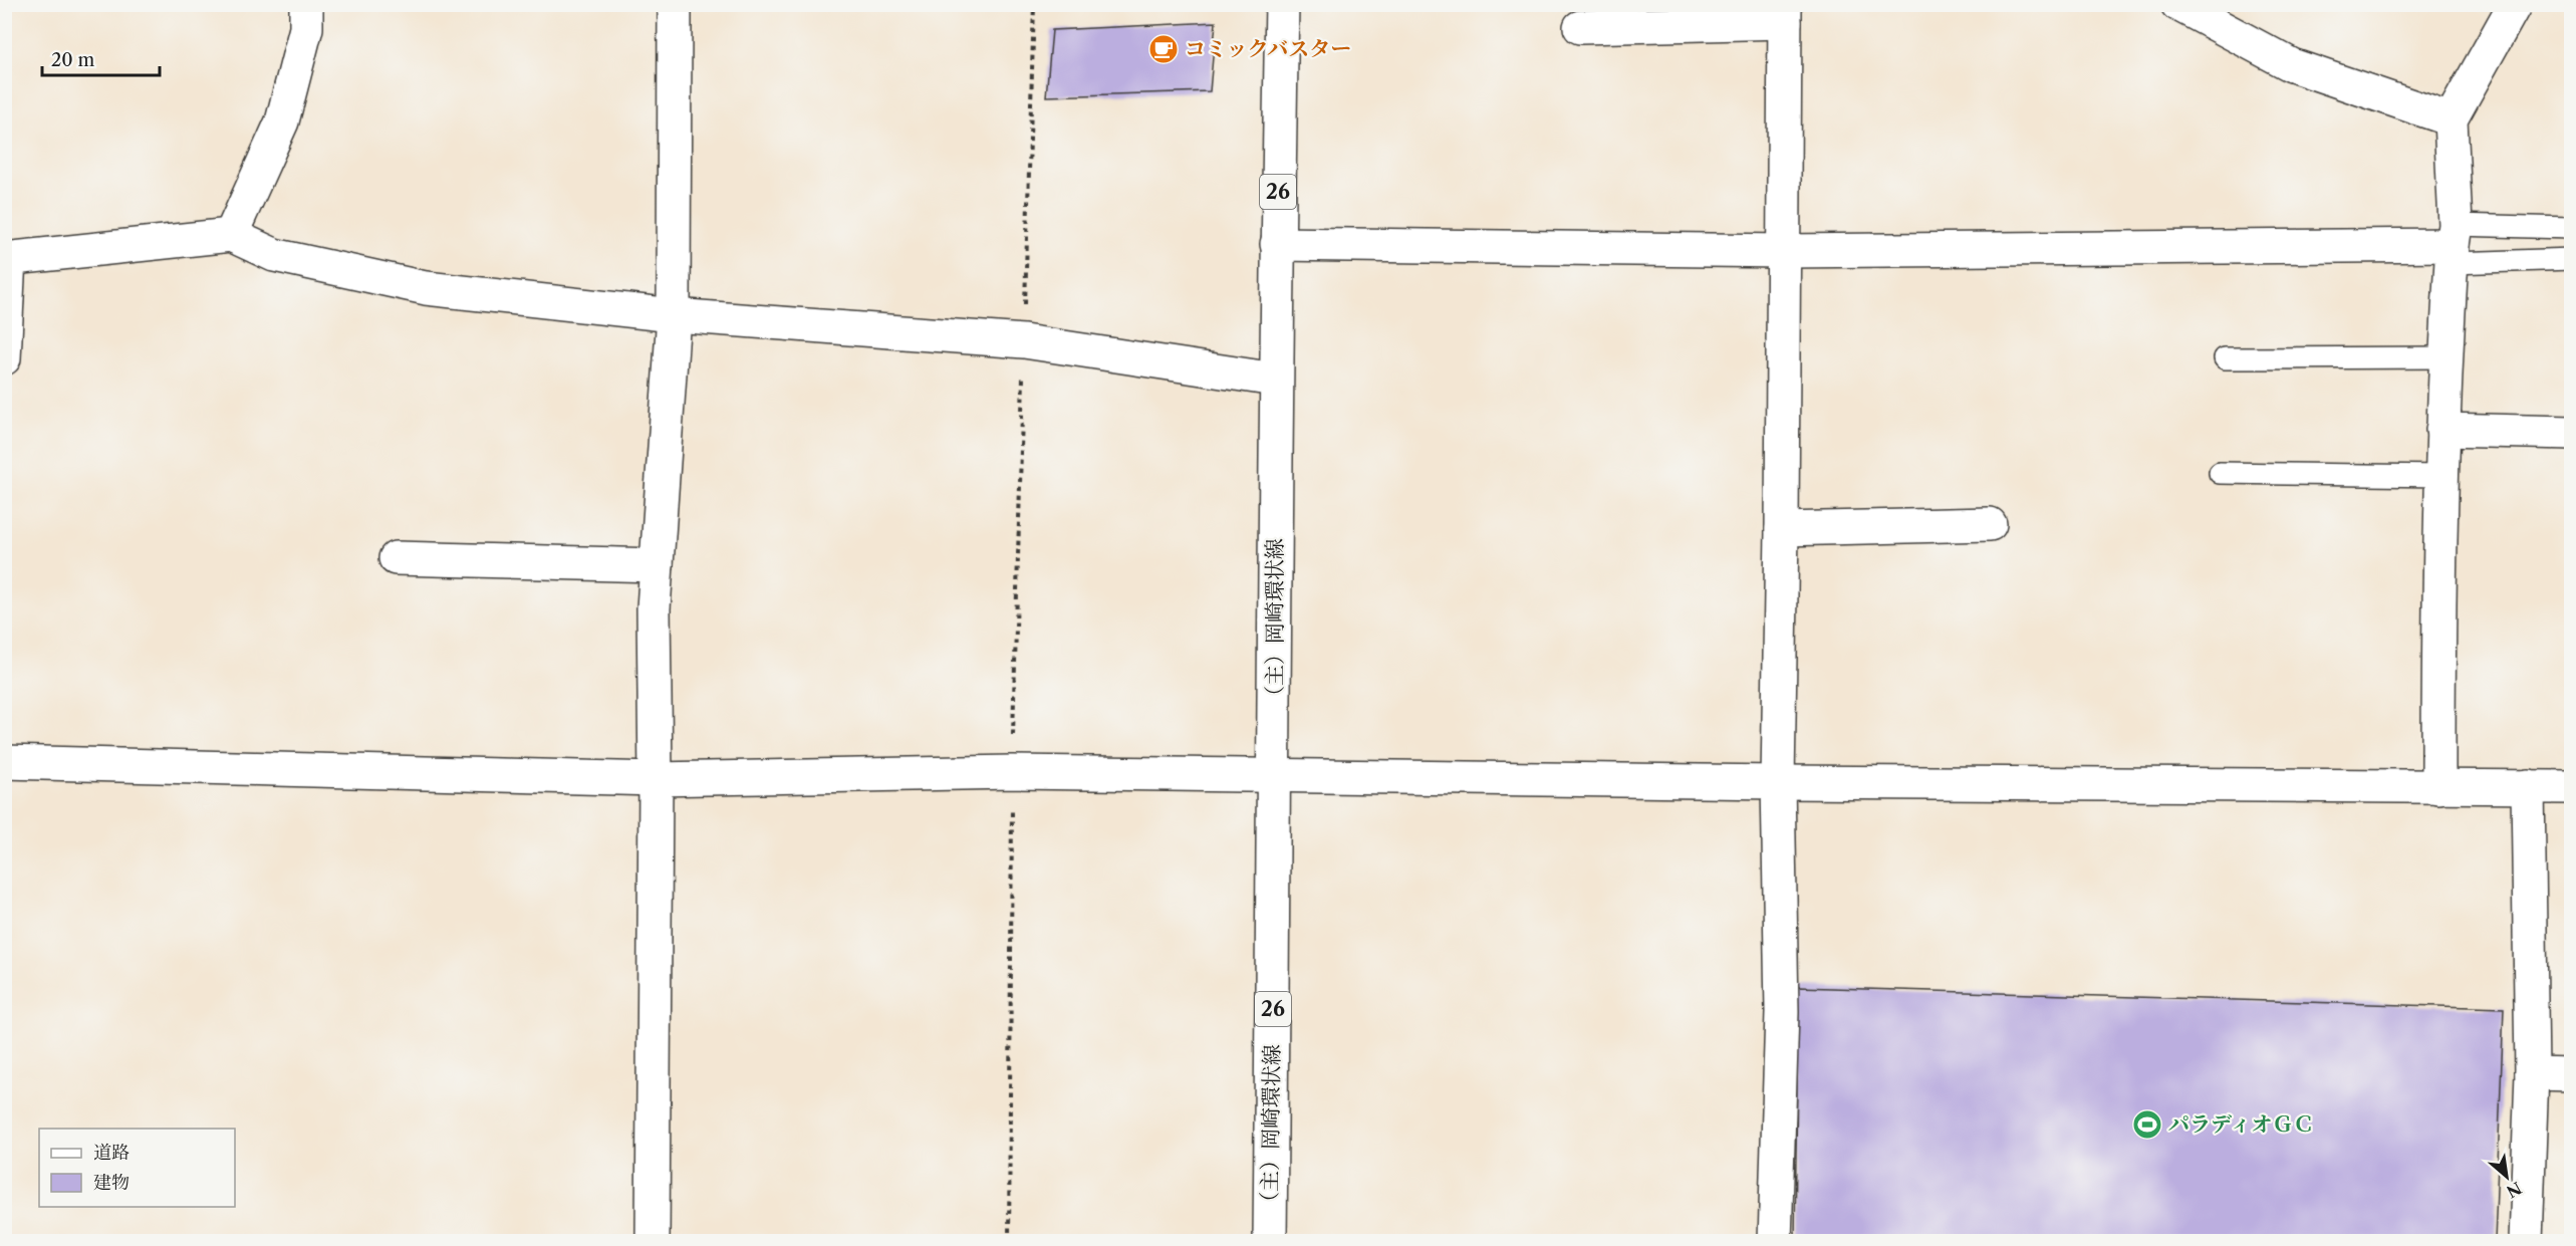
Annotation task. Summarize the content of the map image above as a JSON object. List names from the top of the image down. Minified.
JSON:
{"streets":{"street":["26","（主）岡崎環状線"]},"places":{"cafe":["コミックバスター"],"sports":["パラディオＧＣ"]},"legend":["道路","建物"],"scale_bar":"20 m","north":"bottom right"}
